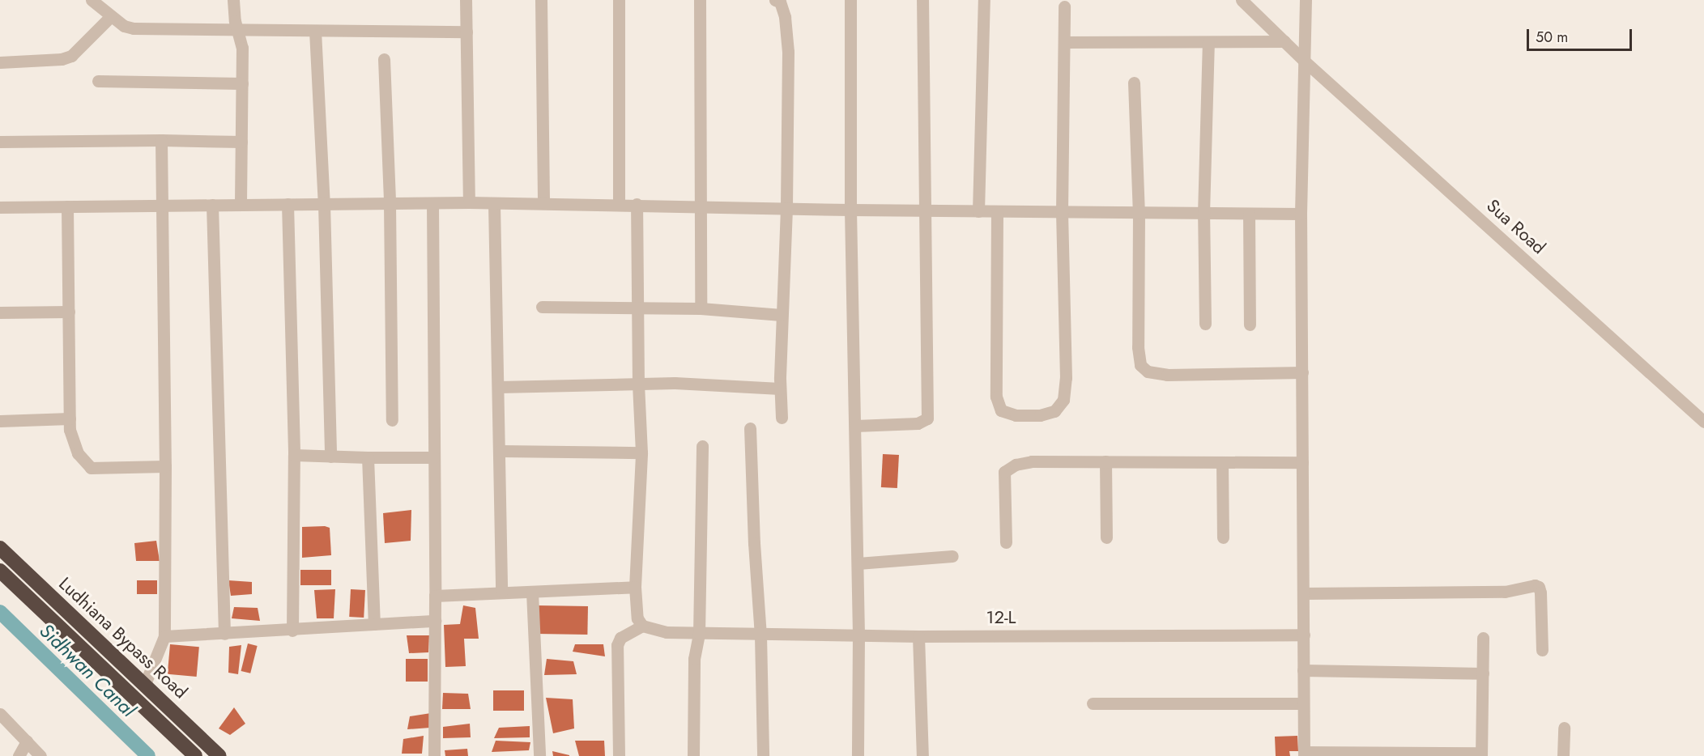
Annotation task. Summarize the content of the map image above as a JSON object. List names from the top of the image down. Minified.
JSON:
{"streets":{"highway":["Ludhiana Bypass Road"],"street":["Sua Road","12-L"]},"water":["Sidhwan Canal"],"scale_bar":"50 m"}
